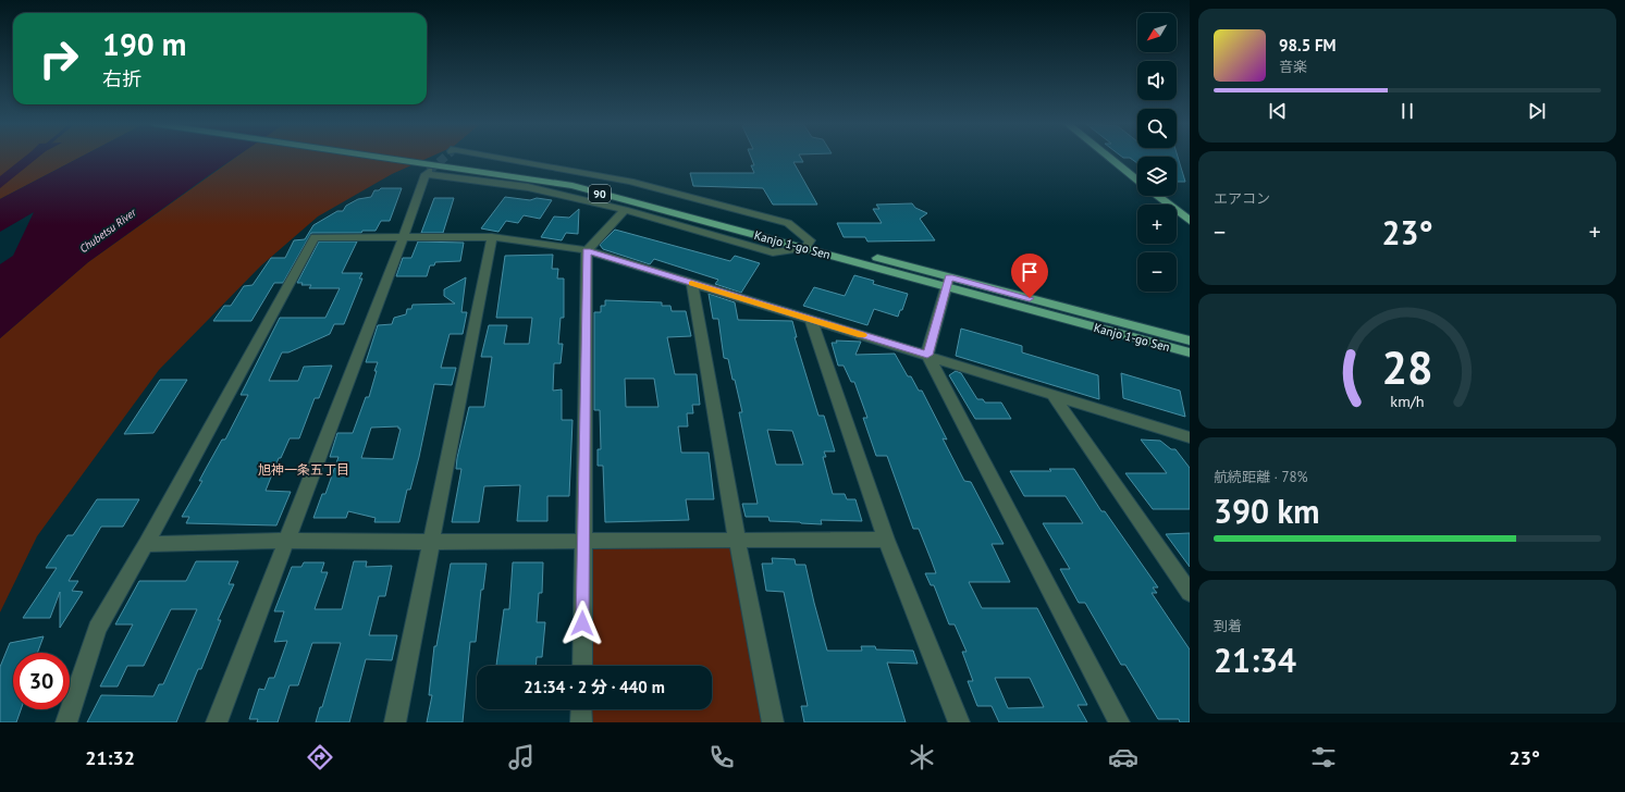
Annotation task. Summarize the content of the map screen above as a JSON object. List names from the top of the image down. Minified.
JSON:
{"streets":{"main road":["90","Kanjo 1-go Sen"]},"districts":["旭神一条五丁目"],"water":["Chubetsu River"],"north":"bottom left","page":{"map_buttons":["+","−"],"turn":["190 m","右折"],"song":["98.5 FM","音楽"],"tile":["エアコン",["航続距離 · 78%","390 km"],["到着","21:34"]],"heat":["−","23°","+"],"limit":"30","trip":"21:34 · 2 分 · 440 m","tabs":["21:32","23°"],"gauge":["28","km/h"]}}
